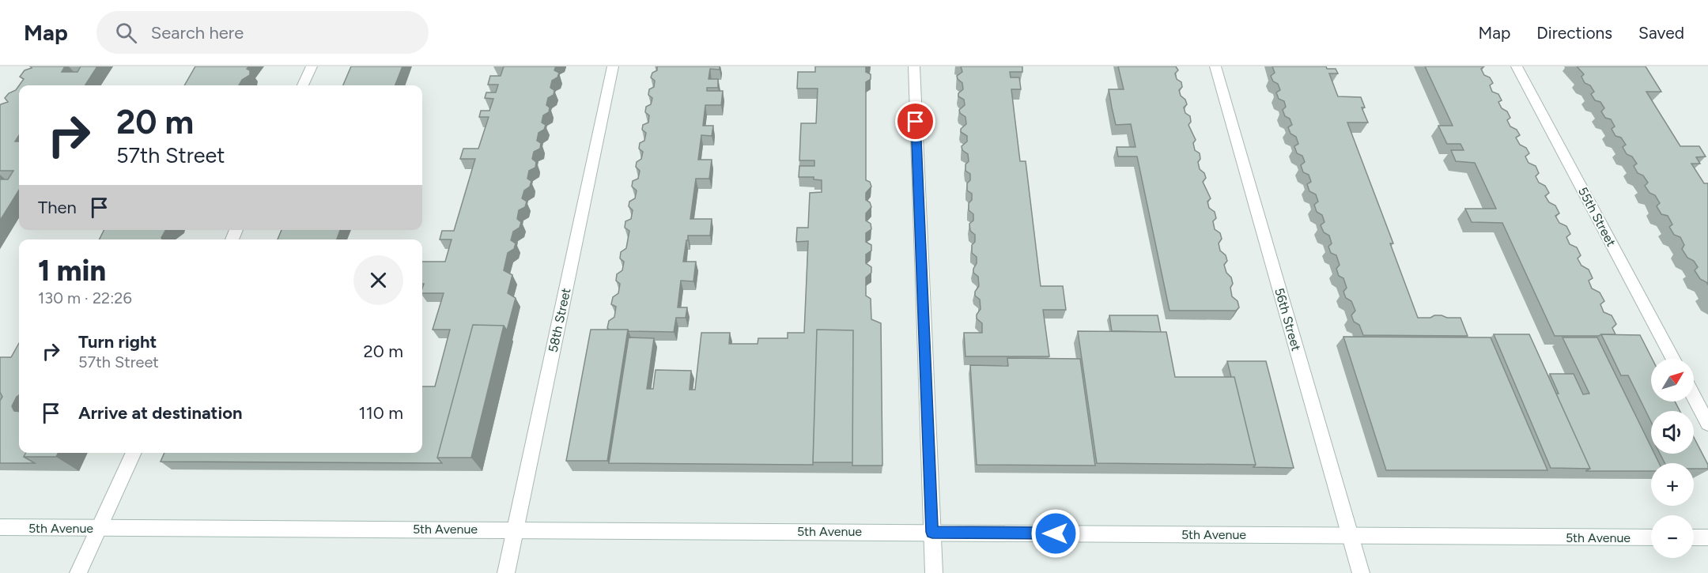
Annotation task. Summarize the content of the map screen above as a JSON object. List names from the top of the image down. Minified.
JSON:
{"streets":{"street":["55th Street","56th Street","58th Street","5th Avenue"]},"crossings":[["56th Street","5th Avenue"],["58th Street","5th Avenue"]],"north":"top right","page":{"header":"Map","search":"Search here","nav":["Map","Directions","Saved"],"turn":["20 m","57th Street"],"then":"Then","heading":["1 min","130 m · 22:26"],"list":[{"name":"Turn right","note":"57th Street","value":"20 m"},{"name":"Arrive at destination","value":"110 m"}],"map_buttons":["+","−"]}}
